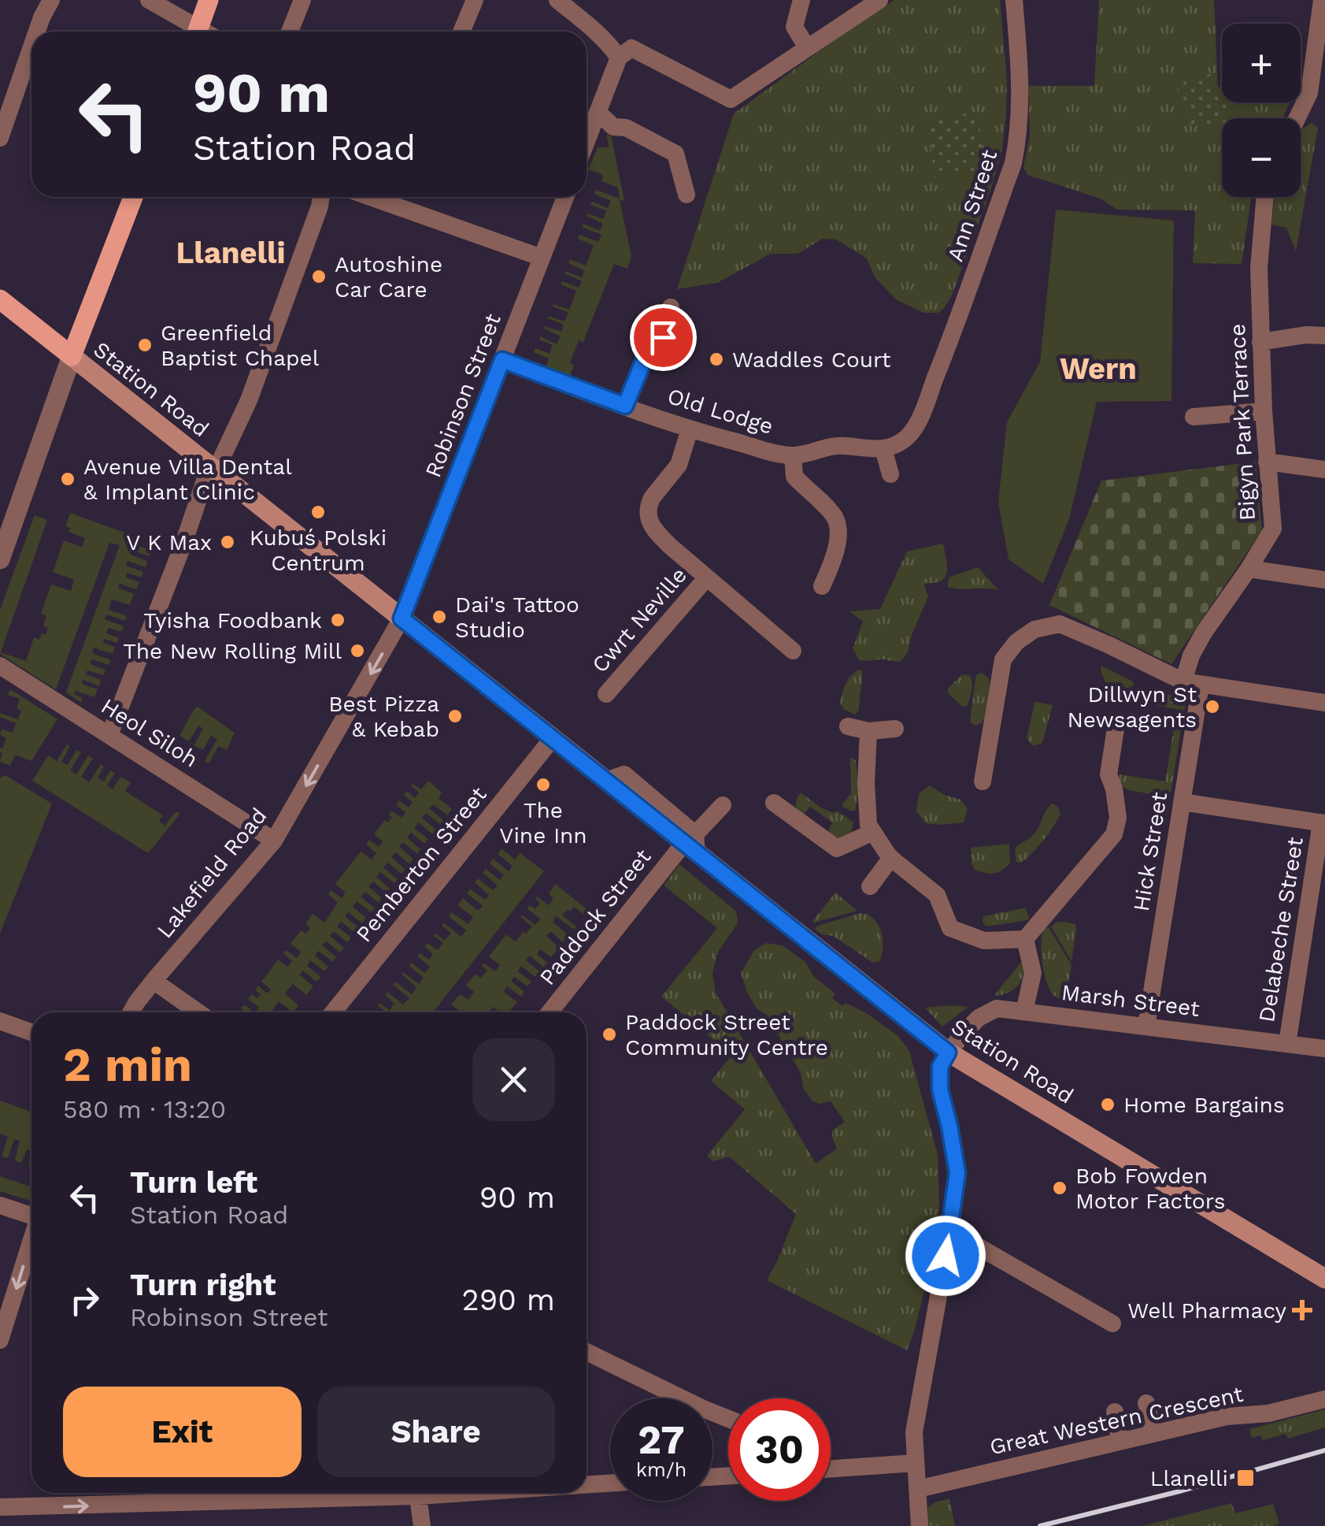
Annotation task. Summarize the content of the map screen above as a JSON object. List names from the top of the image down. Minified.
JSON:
{"streets":{"main road":["Station Road"],"street":["Ann Street","Robinson Street","Old Lodge","Bigyn Park Terrace","Cwrt Neville","Heol Siloh","Hick Street","Pemberton Street","Lakefield Road","Paddock Street","Delabeche Street","Marsh Street","Great Western Crescent"]},"crossings":[["Ann Street","Old Lodge"],["Station Road","Robinson Street"],["Station Road","Pemberton Street"],["Station Road","Paddock Street"],["Station Road","Marsh Street"],["Robinson Street","Old Lodge"],["Robinson Street","Lakefield Road"],["Old Lodge","Cwrt Neville"],["Bigyn Park Terrace","Hick Street"],["Heol Siloh","Lakefield Road"],["Hick Street","Marsh Street"],["Delabeche Street","Marsh Street"]],"one_way":["Lakefield Road"],"districts":["Llanelli","Wern"],"places":{"other":["Autoshine Car Care","Greenfield Baptist Chapel","Waddles Court","Avenue Villa Dental & Implant Clinic","Kubuś Polski Centrum","V K Max","Dai's Tattoo Studio","Tyisha Foodbank","The New Rolling Mill","Dillwyn St Newsagents","Best Pizza & Kebab","The Vine Inn","Paddock Street Community Centre","Home Bargains","Bob Fowden Motor Factors"],"health":["Well Pharmacy"],"transit":["Llanelli"]},"page":{"map_buttons":["+","−"],"turn":["90 m","Station Road"],"heading":["2 min","580 m · 13:20"],"list":[{"name":"Turn left","note":"Station Road","value":"90 m"},{"name":"Turn right","note":"Robinson Street","value":"290 m"}],"buttons":["Exit","Share"],"speed":"27 km/h","limit":"30"}}
